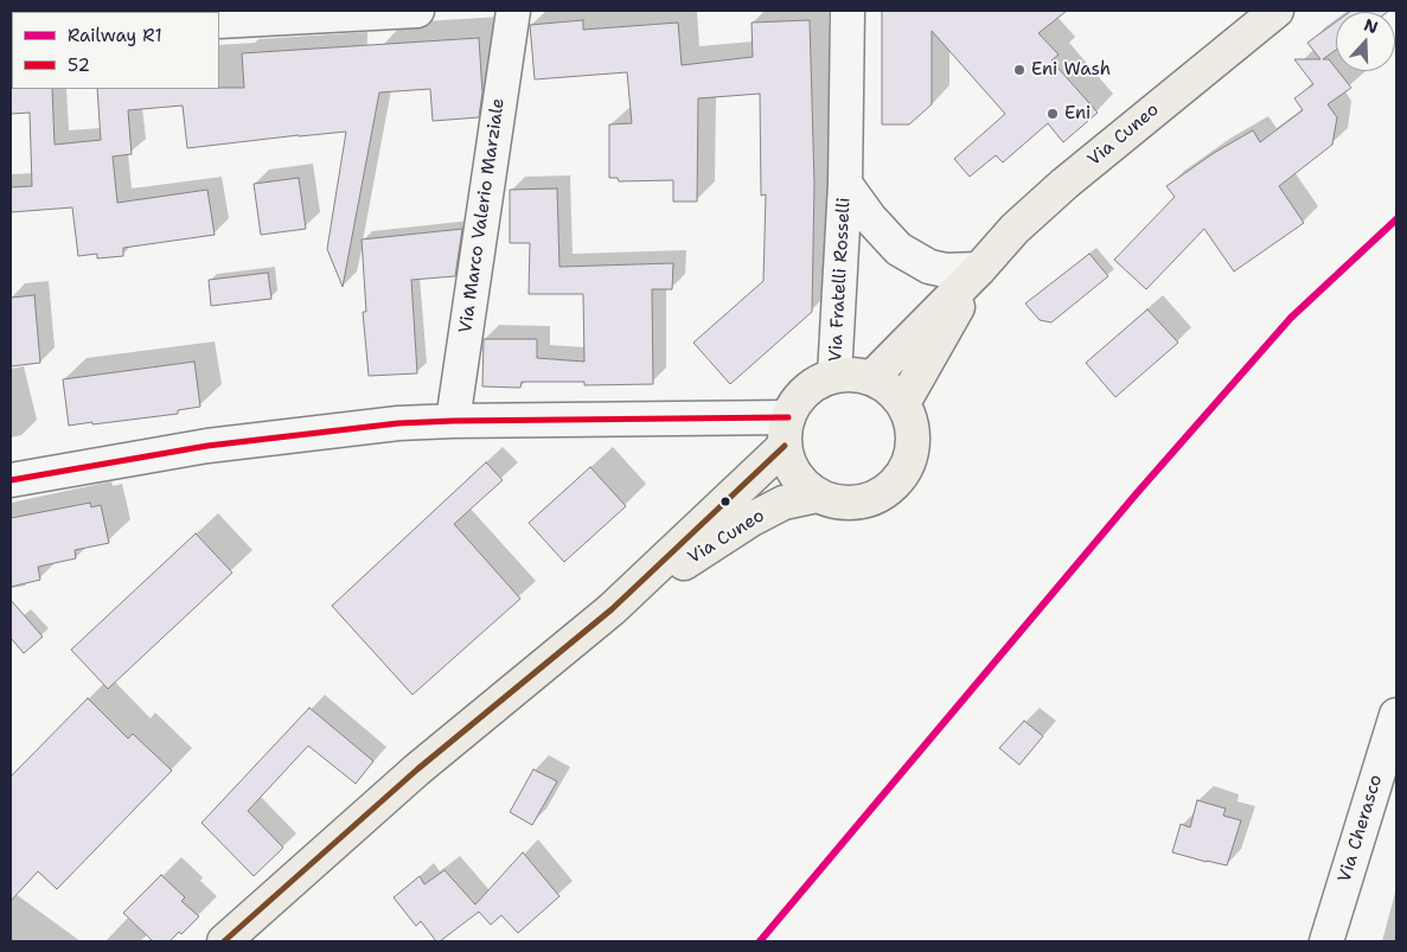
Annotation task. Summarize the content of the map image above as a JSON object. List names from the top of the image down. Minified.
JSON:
{"streets":{"main road":["Via Cuneo"],"street":["Via Marco Valerio Marziale","Via Fratelli Rosselli","Via Cherasco"]},"crossings":[["Via Cuneo","Via Fratelli Rosselli"]],"places":["Eni Wash","Eni"],"lines":["rail line R1","transit line 52"],"legend":["Railway R1","52"],"north":"top"}
